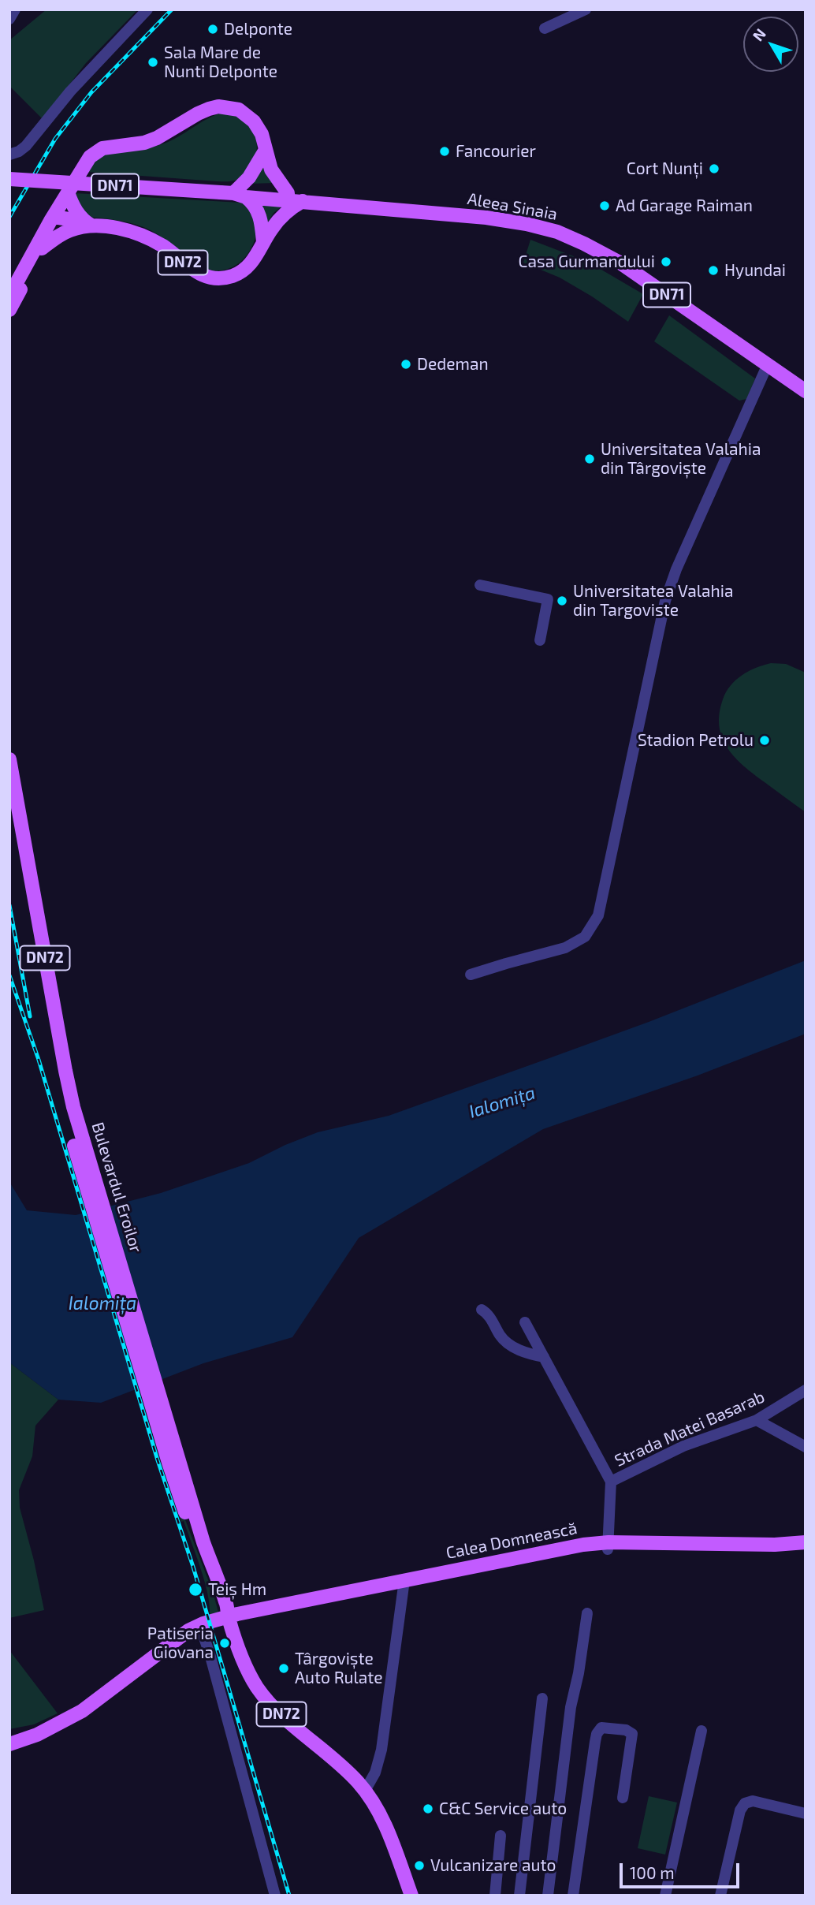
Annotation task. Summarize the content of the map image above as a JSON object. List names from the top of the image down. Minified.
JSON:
{"streets":{"main road":["DN71","Aleea Sinaia","DN72","Bulevardul Eroilor","Calea Domnească"],"street":["Strada Matei Basarab"]},"crossings":[["DN71","Aleea Sinaia"],["Aleea Sinaia","DN72"],["Bulevardul Eroilor","Calea Domnească"],["Strada Matei Basarab","Calea Domnească"]],"water":["Ialomița"],"places":["Delponte","Sala Mare de Nunti Delponte","Fancourier","Cort Nunți","Ad Garage Raiman","Casa Gurmandului","Hyundai","Dedeman","Universitatea Valahia din Târgoviște","Universitatea Valahia din Targoviste","Stadion Petrolu","Teiș Hm","Patiseria Giovana","Târgoviște Auto Rulate","C&C Service auto","Vulcanizare auto"],"scale_bar":"100 m","north":"top left"}
